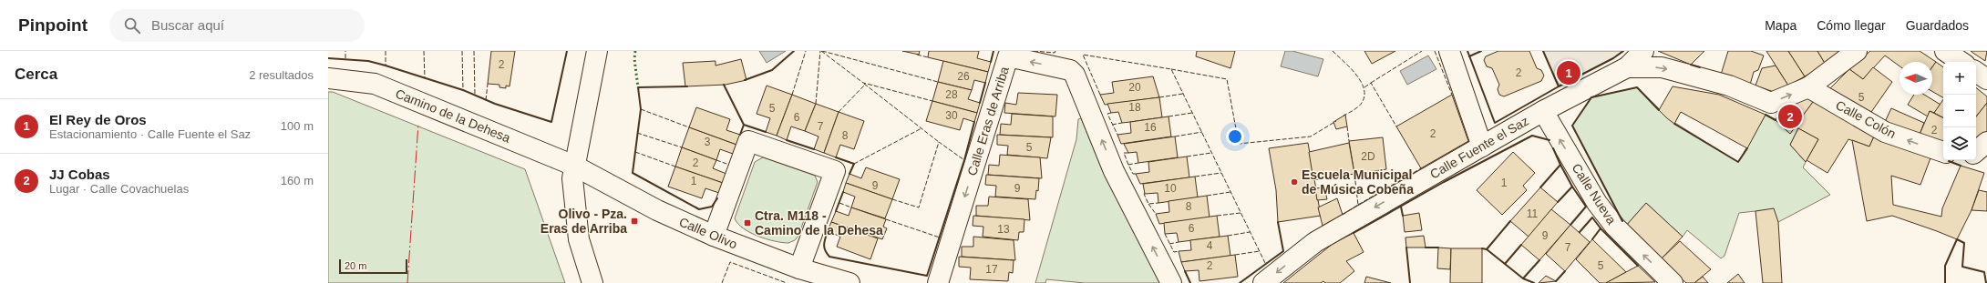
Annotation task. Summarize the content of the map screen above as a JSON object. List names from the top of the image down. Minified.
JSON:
{"streets":{"street":["Camino de la Dehesa","Calle Colón","Calle Eras de Arriba","Calle Fuente el Saz","Calle Nueva","Calle Olivo"]},"crossings":[["Camino de la Dehesa","Calle Olivo"],["Calle Fuente el Saz","Calle Nueva"]],"one_way":["Calle Colón","Calle Fuente el Saz","Calle Nueva"],"places":{"other":["Escuela Municipal de Música Cobeña"],"transit":["Olivo - Pza. Eras de Arriba","Ctra. M118 - Camino de la Dehesa"]},"house_numbers":["2","2","26","20","28","5","18","5","30","6","7","16","2","2","8","3","5","2D","2","1","1","9","9","10","8","11","6","13","9","4","7","2","5","17"],"scale_bar":"20 m","north":"left","page":{"header":"Pinpoint","search":"Buscar aquí","nav":["Mapa","Cómo llegar","Guardados"],"heading":["Cerca","2 resultados"],"pins":["1","2"],"map_buttons":["+","−"],"list":[{"mark":"1","name":"El Rey de Oros","note":"Estacionamiento · Calle Fuente el Saz","value":"100 m"},{"mark":"2","name":"JJ Cobas","note":"Lugar · Calle Covachuelas","value":"160 m"}],"scale":"20 m"}}
